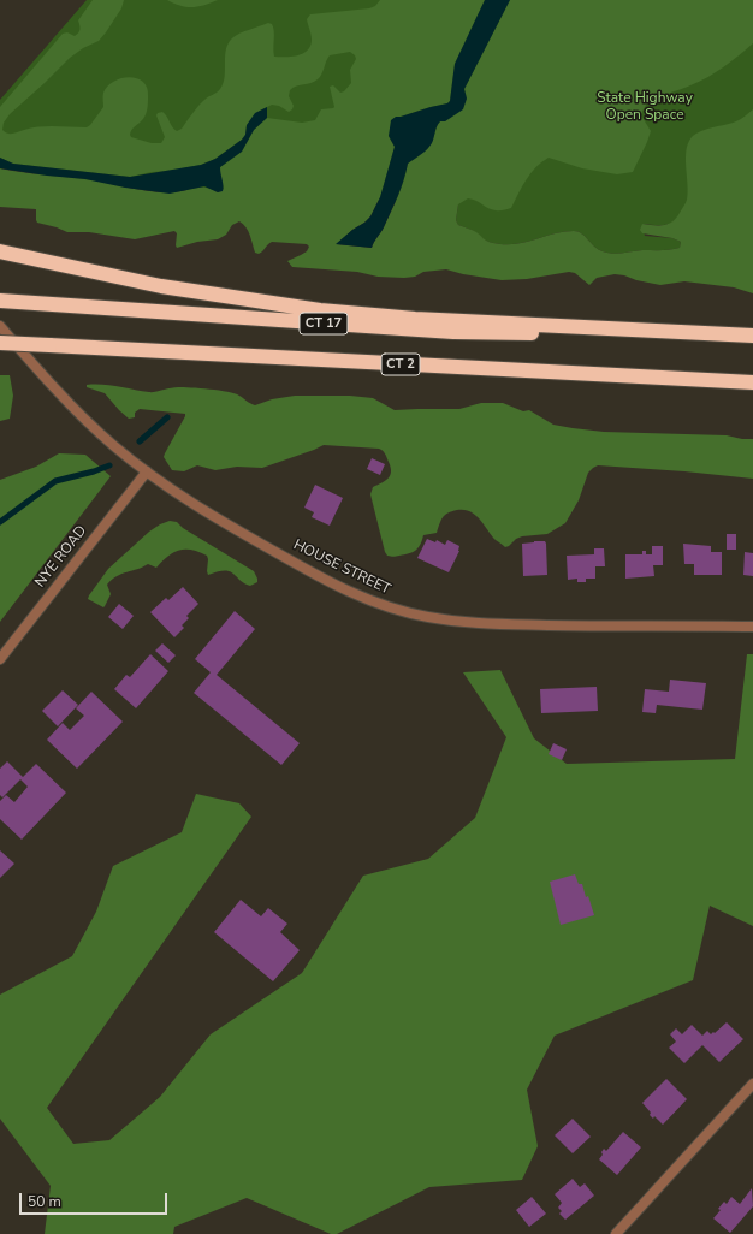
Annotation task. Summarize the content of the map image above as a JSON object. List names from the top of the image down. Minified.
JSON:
{"streets":{"highway":["CT 17","CT 2"],"street":["NYE ROAD","HOUSE STREET"]},"crossings":[["NYE ROAD","HOUSE STREET"]],"parks":["State Highway Open Space"],"scale_bar":"50 m"}
